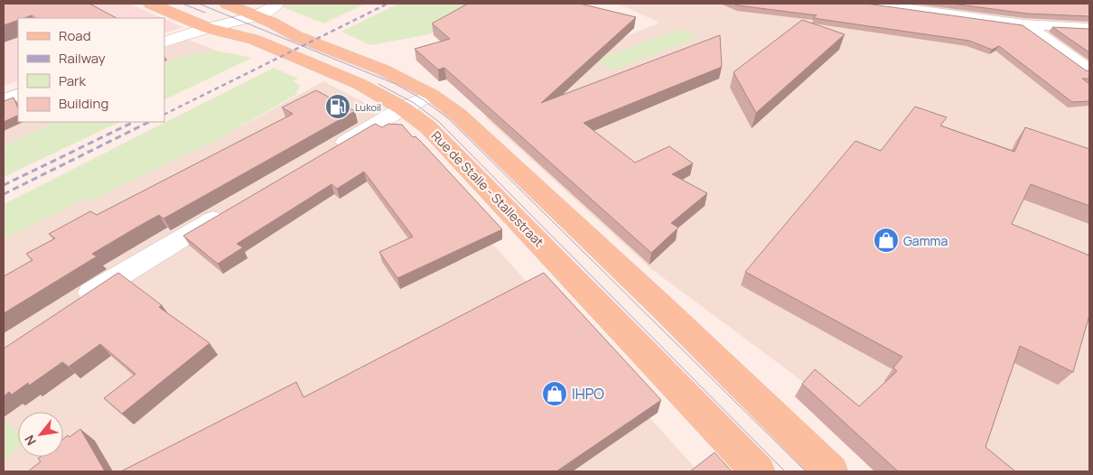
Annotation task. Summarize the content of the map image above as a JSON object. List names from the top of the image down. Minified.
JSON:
{"streets":{"main road":["Rue de Stalle - Stallestraat"]},"places":{"fuel station":["Lukoil"],"shop":["Gamma","IHPO"]},"legend":["Road","Railway","Park","Building"],"north":"bottom left"}
